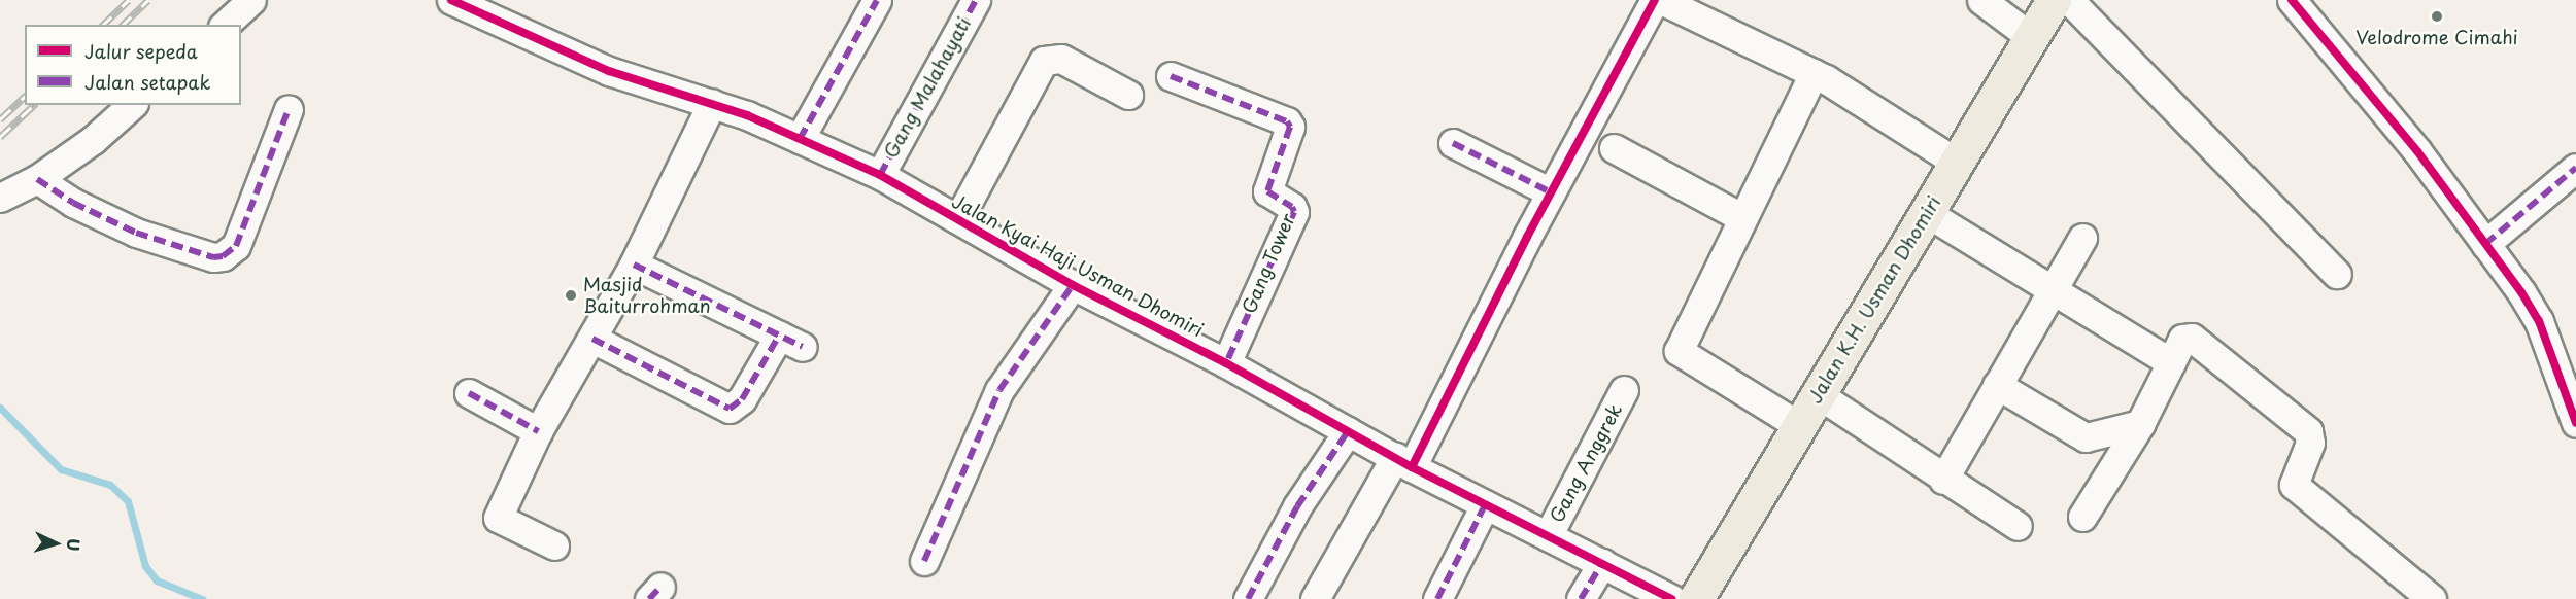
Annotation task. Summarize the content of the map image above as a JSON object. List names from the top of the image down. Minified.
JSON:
{"streets":{"main road":["Jalan K.H. Usman Dhomiri"],"street":["Gang Malahayati","Gang Tower","Jalan Kyai Haji Usman Dhomiri","Gang Anggrek"]},"crossings":[["Gang Malahayati","Jalan Kyai Haji Usman Dhomiri"],["Gang Tower","Jalan Kyai Haji Usman Dhomiri"],["Jalan Kyai Haji Usman Dhomiri","Gang Anggrek"]],"places":["Velodrome Cimahi","Masjid Baiturrohman"],"legend":["Jalur sepeda","Jalan setapak"],"north":"right"}
